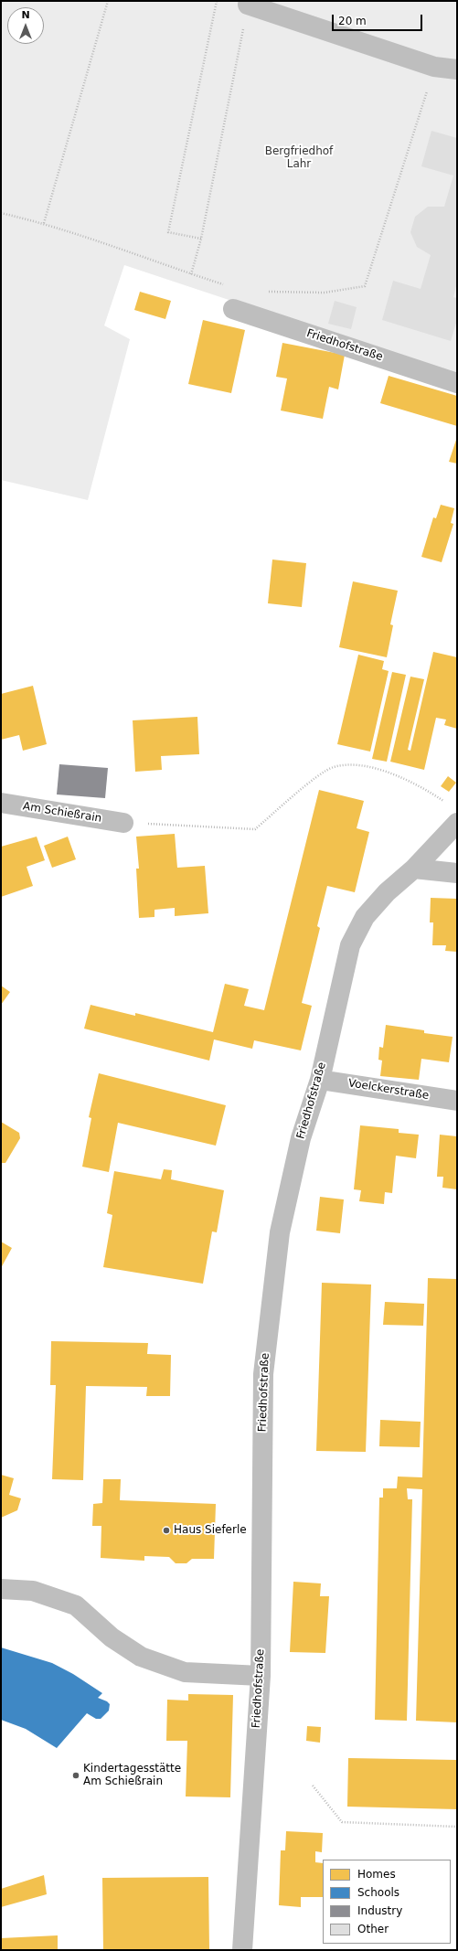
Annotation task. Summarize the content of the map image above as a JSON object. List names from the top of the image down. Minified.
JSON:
{"streets":{"street":["Friedhofstraße","Am Schießrain","Voelckerstraße"]},"crossings":[["Friedhofstraße","Voelckerstraße"]],"parks":["Bergfriedhof Lahr"],"places":["Haus Sieferle","Kindertagesstätte Am Schießrain"],"legend":["Homes","Schools","Industry","Other"],"scale_bar":"20 m","north":"top"}
